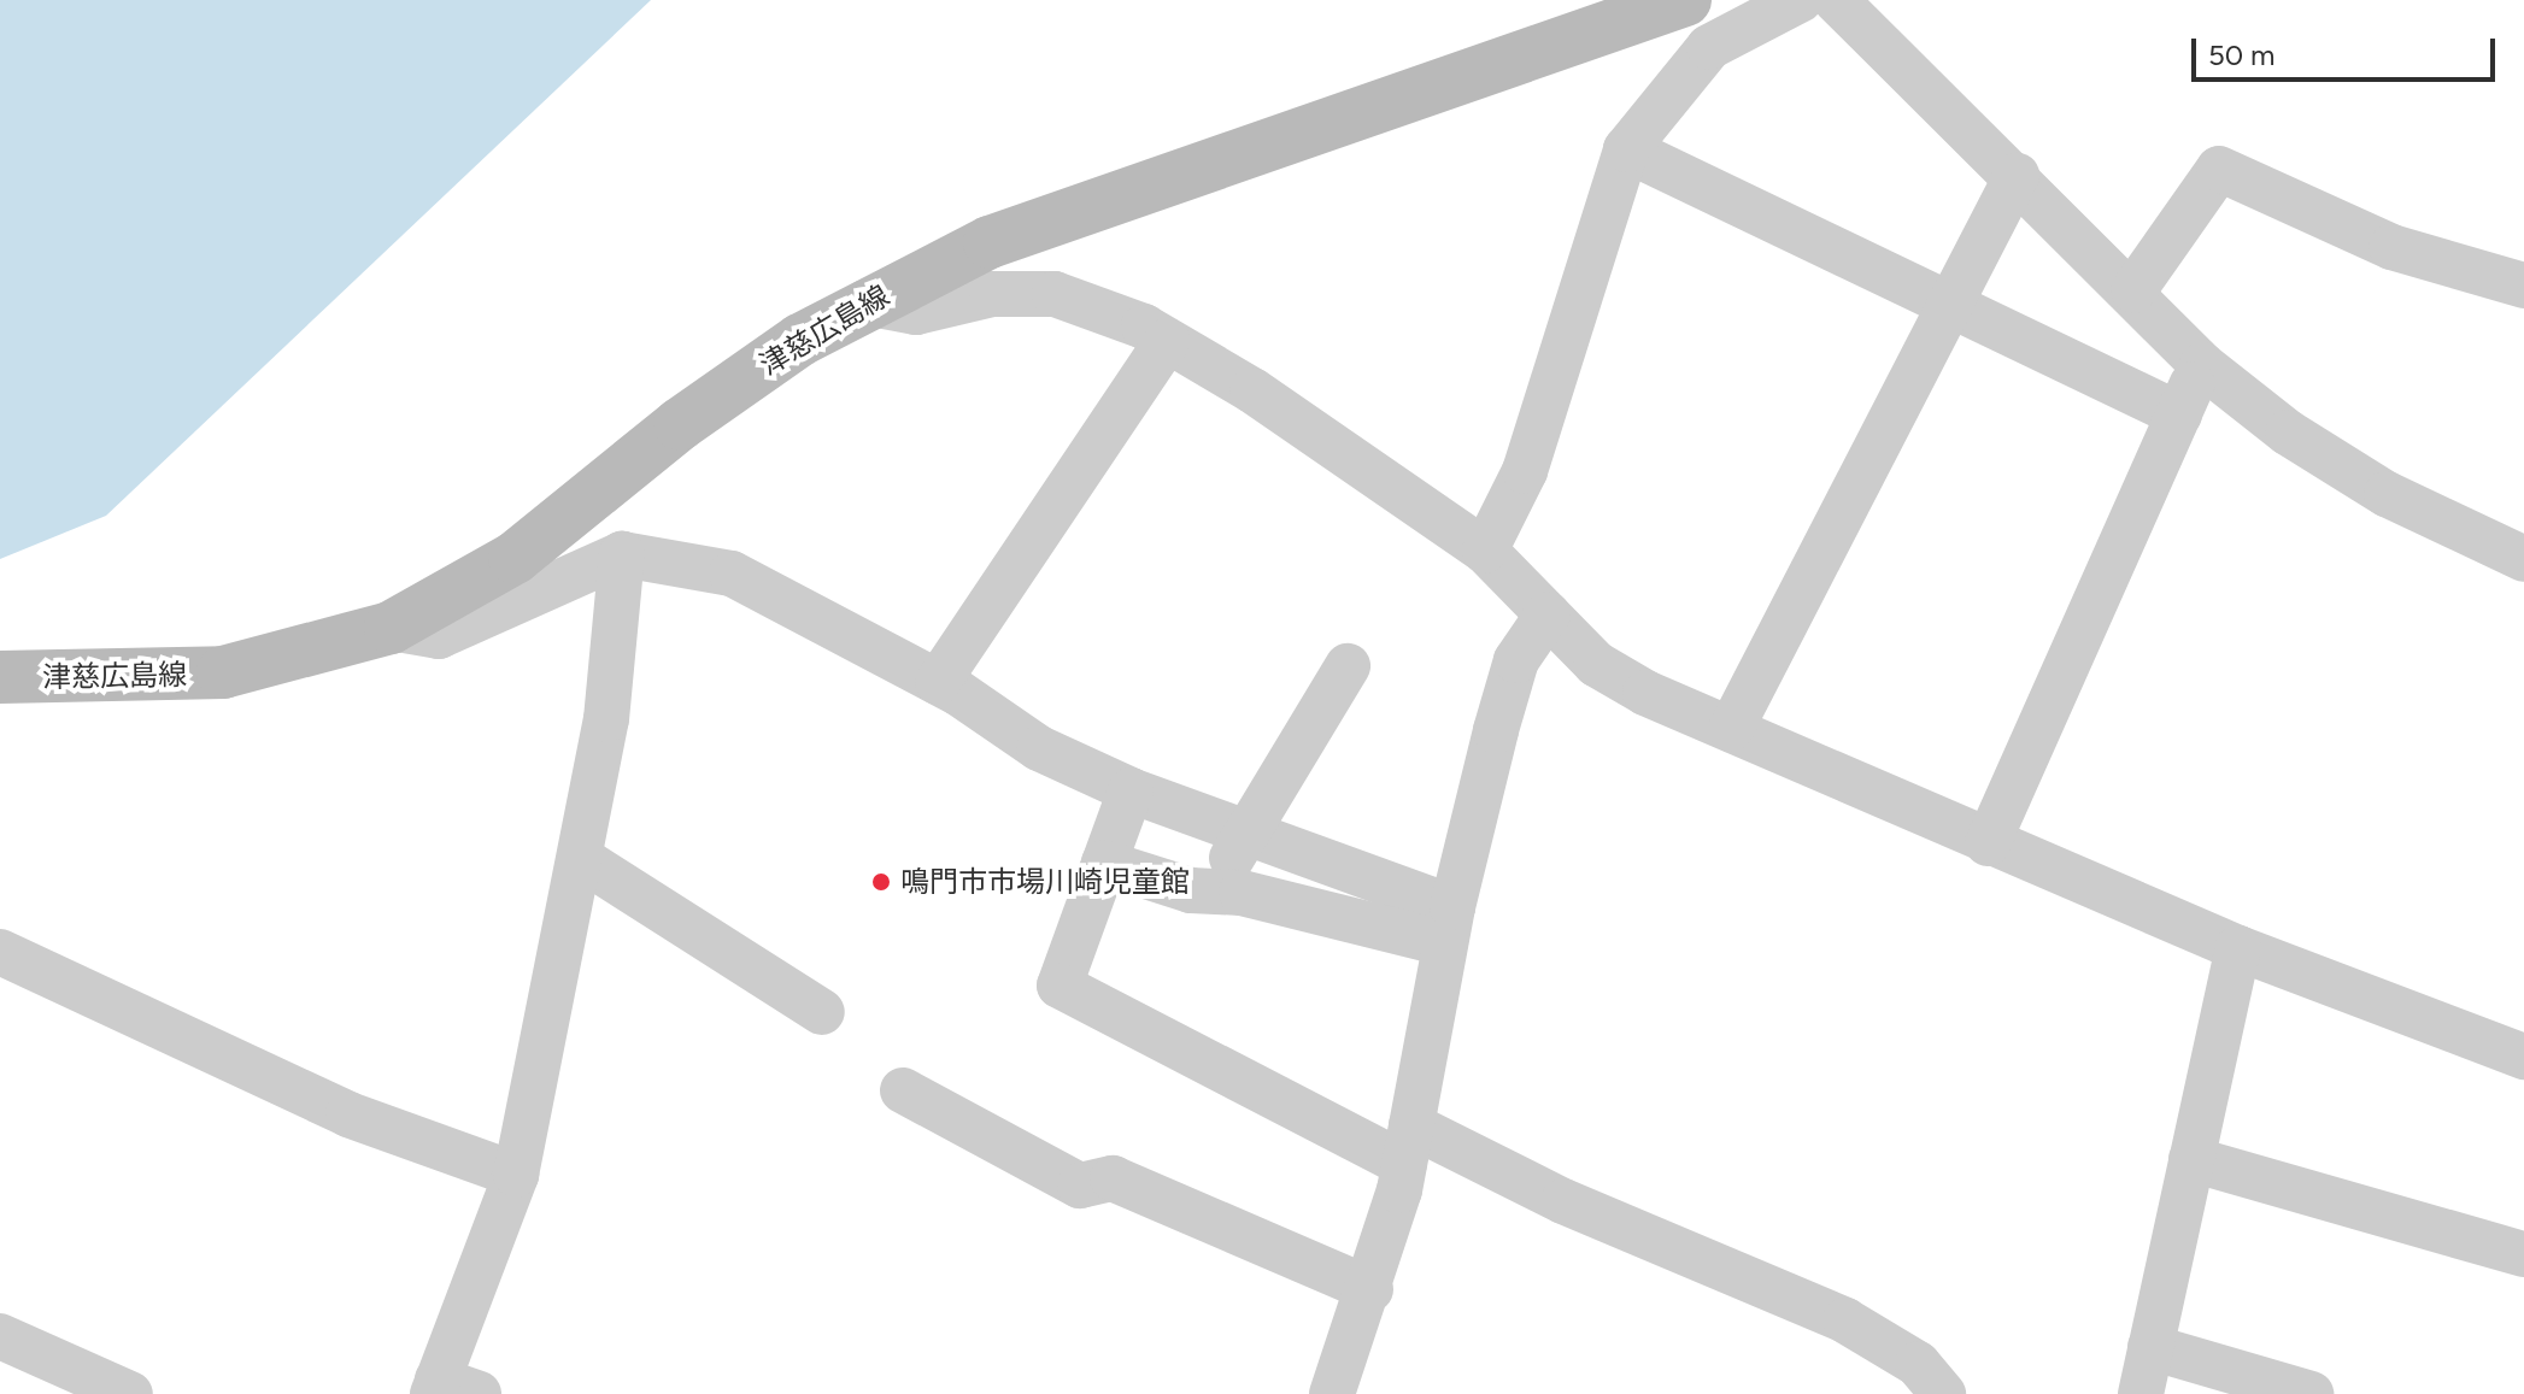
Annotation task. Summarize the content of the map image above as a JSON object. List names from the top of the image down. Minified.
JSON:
{"streets":{"main road":["津慈広島線"]},"places":["鳴門市市場川崎児童館"],"scale_bar":"50 m"}
